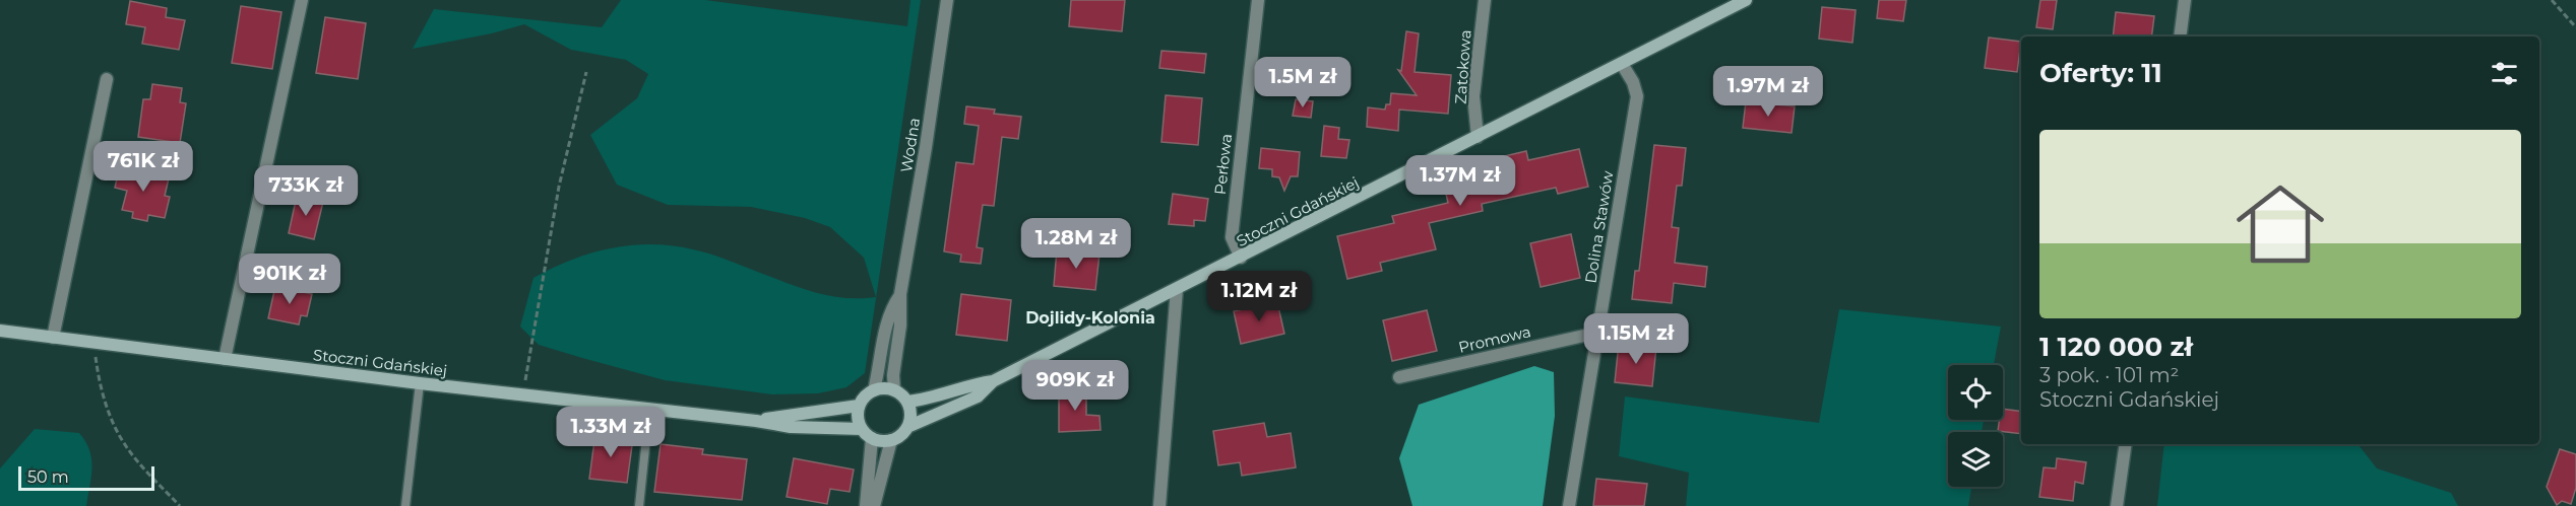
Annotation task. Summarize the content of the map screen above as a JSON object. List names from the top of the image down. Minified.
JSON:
{"streets":{"street":["Zatokowa","Wodna","Perłowa","Stoczni Gdańskiej","Dolina Stawów","Promowa"]},"crossings":[["Zatokowa","Stoczni Gdańskiej"],["Wodna","Stoczni Gdańskiej"],["Perłowa","Stoczni Gdańskiej"],["Stoczni Gdańskiej","Dolina Stawów"],["Dolina Stawów","Promowa"]],"districts":["Dojlidy-Kolonia"],"scale_bar":"50 m","page":{"heading":"Oferty: 11","price":["1.5M zł","1.97M zł","761K zł","1.37M zł","733K zł","1.28M zł","901K zł","1.12M zł","1.15M zł","909K zł","1.33M zł"],"list":[{"name":"1 120 000 zł","note":"3 pok. · 101 m² · Stoczni Gdańskiej"}],"scale":"50 m"}}
